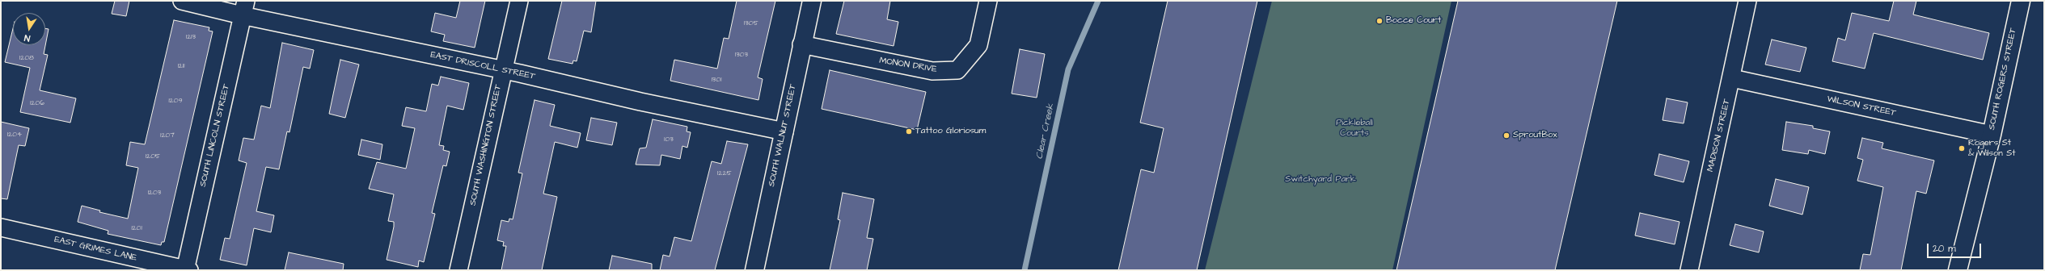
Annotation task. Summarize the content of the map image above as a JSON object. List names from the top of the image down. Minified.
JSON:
{"streets":{"main road":["SOUTH ROGERS STREET","SOUTH WALNUT STREET"],"street":["MONON DRIVE","EAST DRISCOLL STREET","WILSON STREET","SOUTH LINCOLN STREET","MADISON STREET","SOUTH WASHINGTON STREET","EAST GRIMES LANE"]},"crossings":[["MONON DRIVE","SOUTH WALNUT STREET"],["EAST DRISCOLL STREET","SOUTH LINCOLN STREET"],["EAST DRISCOLL STREET","SOUTH WALNUT STREET"],["EAST DRISCOLL STREET","SOUTH WASHINGTON STREET"],["SOUTH ROGERS STREET","WILSON STREET"],["WILSON STREET","MADISON STREET"],["SOUTH LINCOLN STREET","EAST GRIMES LANE"]],"water":["Clear Creek"],"parks":["Pickleball Courts","Switchyard Park"],"places":["Bocce Court","Tattoo Gloriosum","SproutBox","Rogers St & Wilson St"],"house_numbers":["1305","1213","1303","1208","1211","1301","1209","1206","1204","1207","103","1205","1225","1203","1201"],"scale_bar":"20 m","north":"bottom"}
